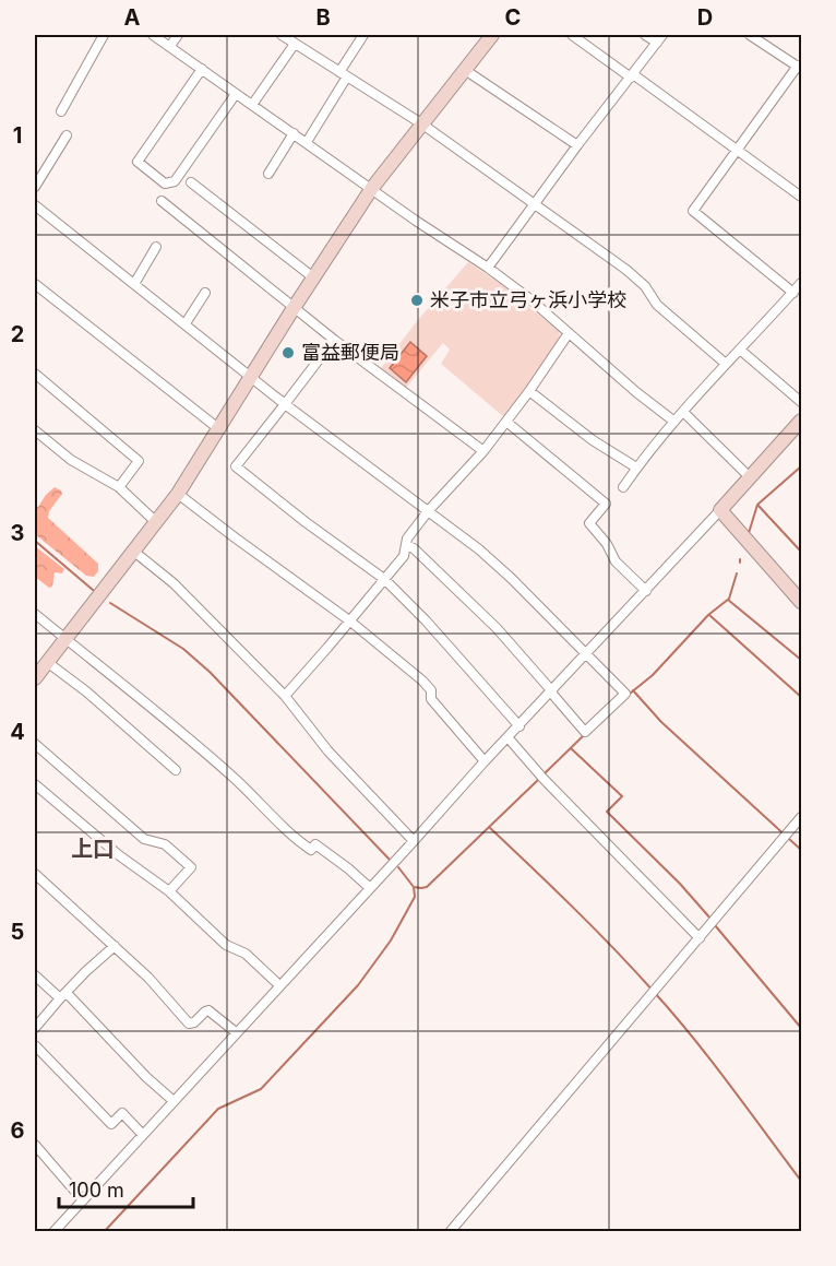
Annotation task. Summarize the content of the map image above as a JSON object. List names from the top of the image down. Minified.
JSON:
{"districts":["上口"],"places":["米子市立弓ヶ浜小学校","富益郵便局"],"scale_bar":"100 m","grid":{"columns":["A","B","C","D"],"rows":["1","2","3","4","5","6"]}}
